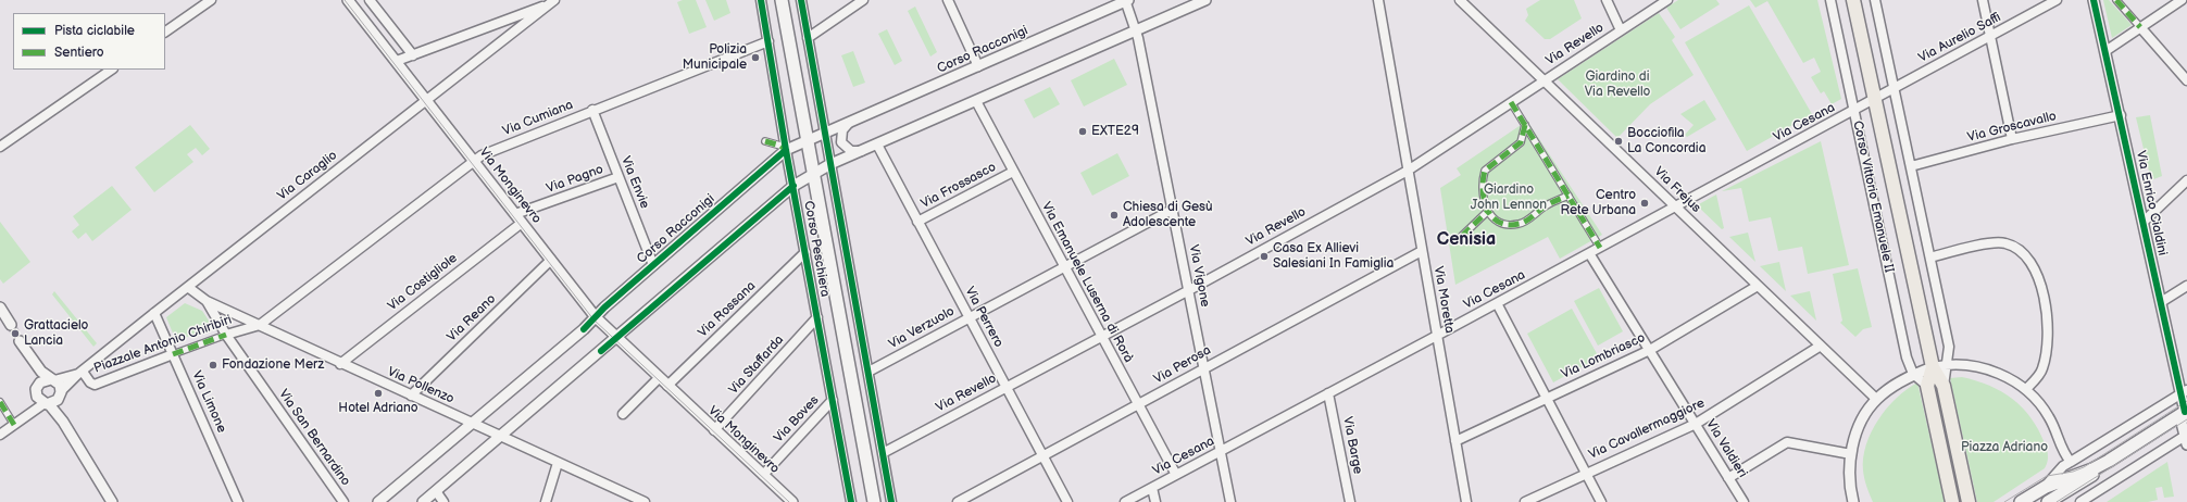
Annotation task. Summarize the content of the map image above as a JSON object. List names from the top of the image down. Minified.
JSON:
{"streets":{"main road":["Corso Vittorio Emanuele II","Corso Peschiera"],"street":["Via Aurelio Saffi","Via Revello","Corso Racconigi","Via Cumiana","Via Cesana","Via Groscavallo","Via Caraglio","Via Pagno","Via Envie","Via Monginevro","Via Frossasco","Via Frejus","Via Enrico Cialdini","Via Vigone","Via Costigliole","Via Emanuele Luserna di Rorà","Via Moretta","Via Rossana","Via Perrero","Via Reano","Via Verzuolo","Piazzale Antonio Chiribiri","Via Lombriasco","Via Staffarda","Via Perosa","Via Pollenzo","Via Limone","Via Boves","Via Cavallermaggiore","Via San Bernardino","Via Barge","Via Valdieri"]},"crossings":[["Via Aurelio Saffi","Via Cesana"],["Via Aurelio Saffi","Corso Vittorio Emanuele II"],["Via Revello","Via Frejus"],["Via Revello","Via Vigone"],["Via Revello","Via Emanuele Luserna di Rorà"],["Via Revello","Via Moretta"],["Via Revello","Via Perrero"],["Corso Racconigi","Via Envie"],["Corso Racconigi","Via Monginevro"],["Corso Racconigi","Corso Peschiera"],["Corso Racconigi","Via Vigone"],["Corso Racconigi","Via Pollenzo"],["Via Cumiana","Via Envie"],["Via Cumiana","Via Monginevro"],["Via Cumiana","Corso Peschiera"],["Via Cumiana","Piazzale Antonio Chiribiri"],["Via Cumiana","Via Pollenzo"],["Via Cesana","Via Frejus"],["Via Cesana","Corso Vittorio Emanuele II"],["Via Cesana","Via Vigone"],["Via Cesana","Via Emanuele Luserna di Rorà"],["Via Cesana","Via Moretta"],["Via Cesana","Via Barge"],["Via Cesana","Via Valdieri"],["Via Groscavallo","Corso Vittorio Emanuele II"],["Via Groscavallo","Via Enrico Cialdini"],["Via Caraglio","Via Monginevro"],["Via Caraglio","Piazzale Antonio Chiribiri"],["Via Caraglio","Via Pollenzo"],["Via Caraglio","Via Limone"],["Via Pagno","Via Envie"],["Via Pagno","Via Monginevro"],["Via Pagno","Via Costigliole"],["Via Monginevro","Via Costigliole"],["Via Monginevro","Via Rossana"],["Via Monginevro","Via Reano"],["Via Monginevro","Via Staffarda"],["Via Monginevro","Via Boves"],["Via Frossasco","Via Emanuele Luserna di Rorà"],["Via Frossasco","Via Perrero"],["Via Frejus","Via Lombriasco"],["Via Frejus","Via Cavallermaggiore"],["Corso Peschiera","Via Rossana"],["Corso Peschiera","Via Staffarda"],["Corso Peschiera","Via Boves"],["Via Vigone","Via Verzuolo"],["Via Vigone","Via Perosa"],["Via Costigliole","Via Pollenzo"],["Via Emanuele Luserna di Rorà","Via Verzuolo"],["Via Emanuele Luserna di Rorà","Via Perosa"],["Via Moretta","Via Lombriasco"],["Via Moretta","Via Perosa"],["Via Perrero","Via Verzuolo"],["Via Perrero","Via Perosa"],["Via Reano","Via Pollenzo"],["Piazzale Antonio Chiribiri","Via Pollenzo"],["Piazzale Antonio Chiribiri","Via Limone"],["Piazzale Antonio Chiribiri","Via San Bernardino"],["Via Lombriasco","Via Valdieri"],["Via Pollenzo","Via San Bernardino"],["Via Cavallermaggiore","Via Valdieri"]],"districts":["Cenisia"],"parks":["Giardino di Via Revello","Giardino John Lennon","Piazza Adriano"],"places":["Polizia Municipale","EXTE29","Bocciofila La Concordia","Centro Rete Urbana","Chiesa di Gesù Adolescente","Casa Ex Allievi Salesiani In Famiglia","Grattacielo Lancia","Fondazione Merz","Hotel Adriano"],"legend":["Pista ciclabile","Sentiero"]}
